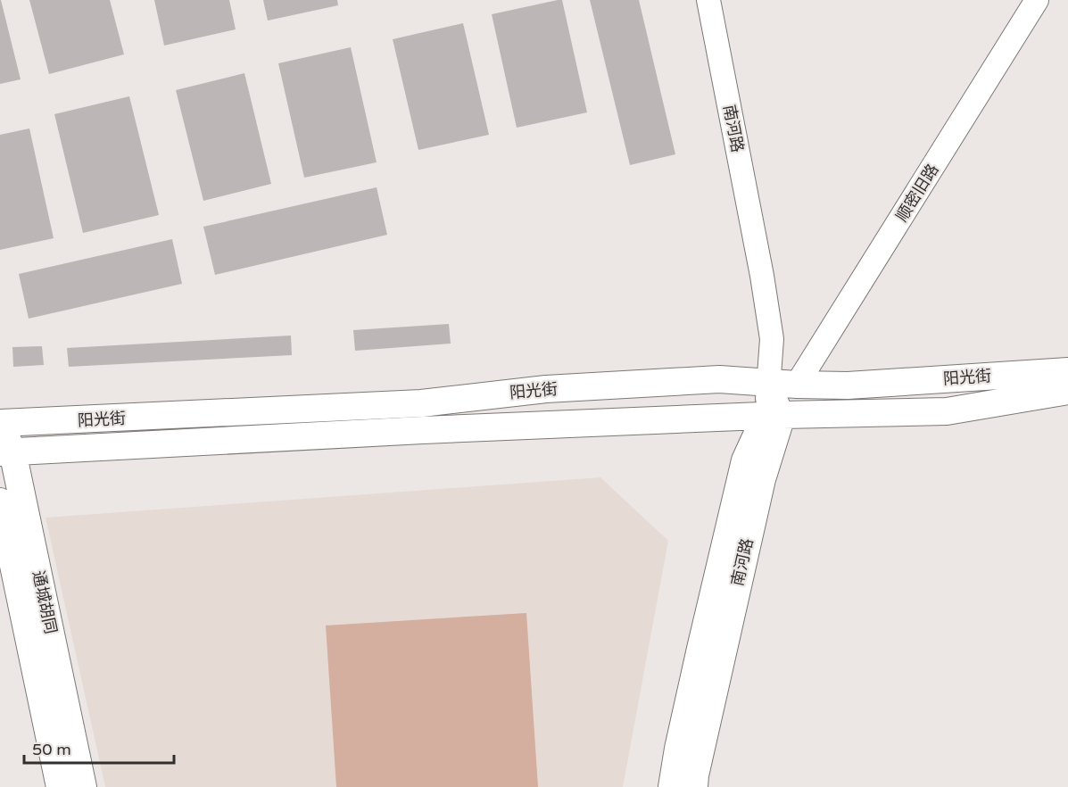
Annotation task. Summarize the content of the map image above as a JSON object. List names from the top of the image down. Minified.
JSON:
{"streets":{"main road":["南河路","阳光街","通城胡同"],"street":["顺密旧路"]},"crossings":[["南河路","顺密旧路"],["南河路","阳光街"],["顺密旧路","阳光街"],["阳光街","通城胡同"]],"scale_bar":"50 m"}
